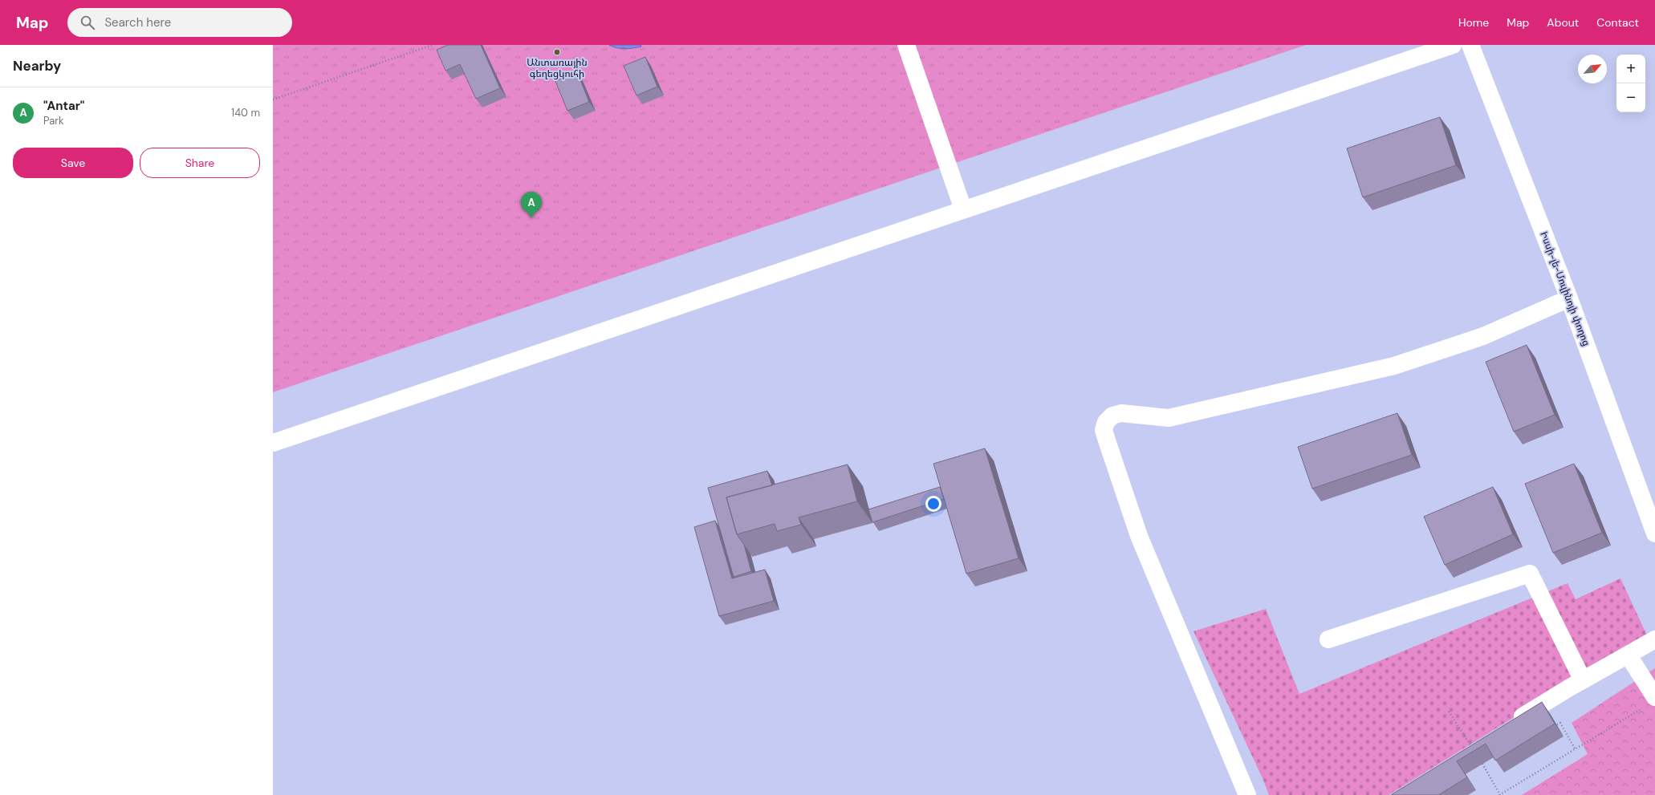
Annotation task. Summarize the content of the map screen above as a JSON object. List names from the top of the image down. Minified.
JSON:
{"streets":{"street":["Իսսի-լե-Մուլինոյի փողոց"]},"places":["Անտառային գեղեցկուհի"],"north":"top right","page":{"header":"Map","search":"Search here","nav":["Home","Map","About","Contact"],"heading":"Nearby","map_buttons":["+","−"],"list":[{"mark":"A","name":"\"Antar\"","note":"Park","value":"140 m"}],"buttons":["Save","Share"],"pins":"A"}}
